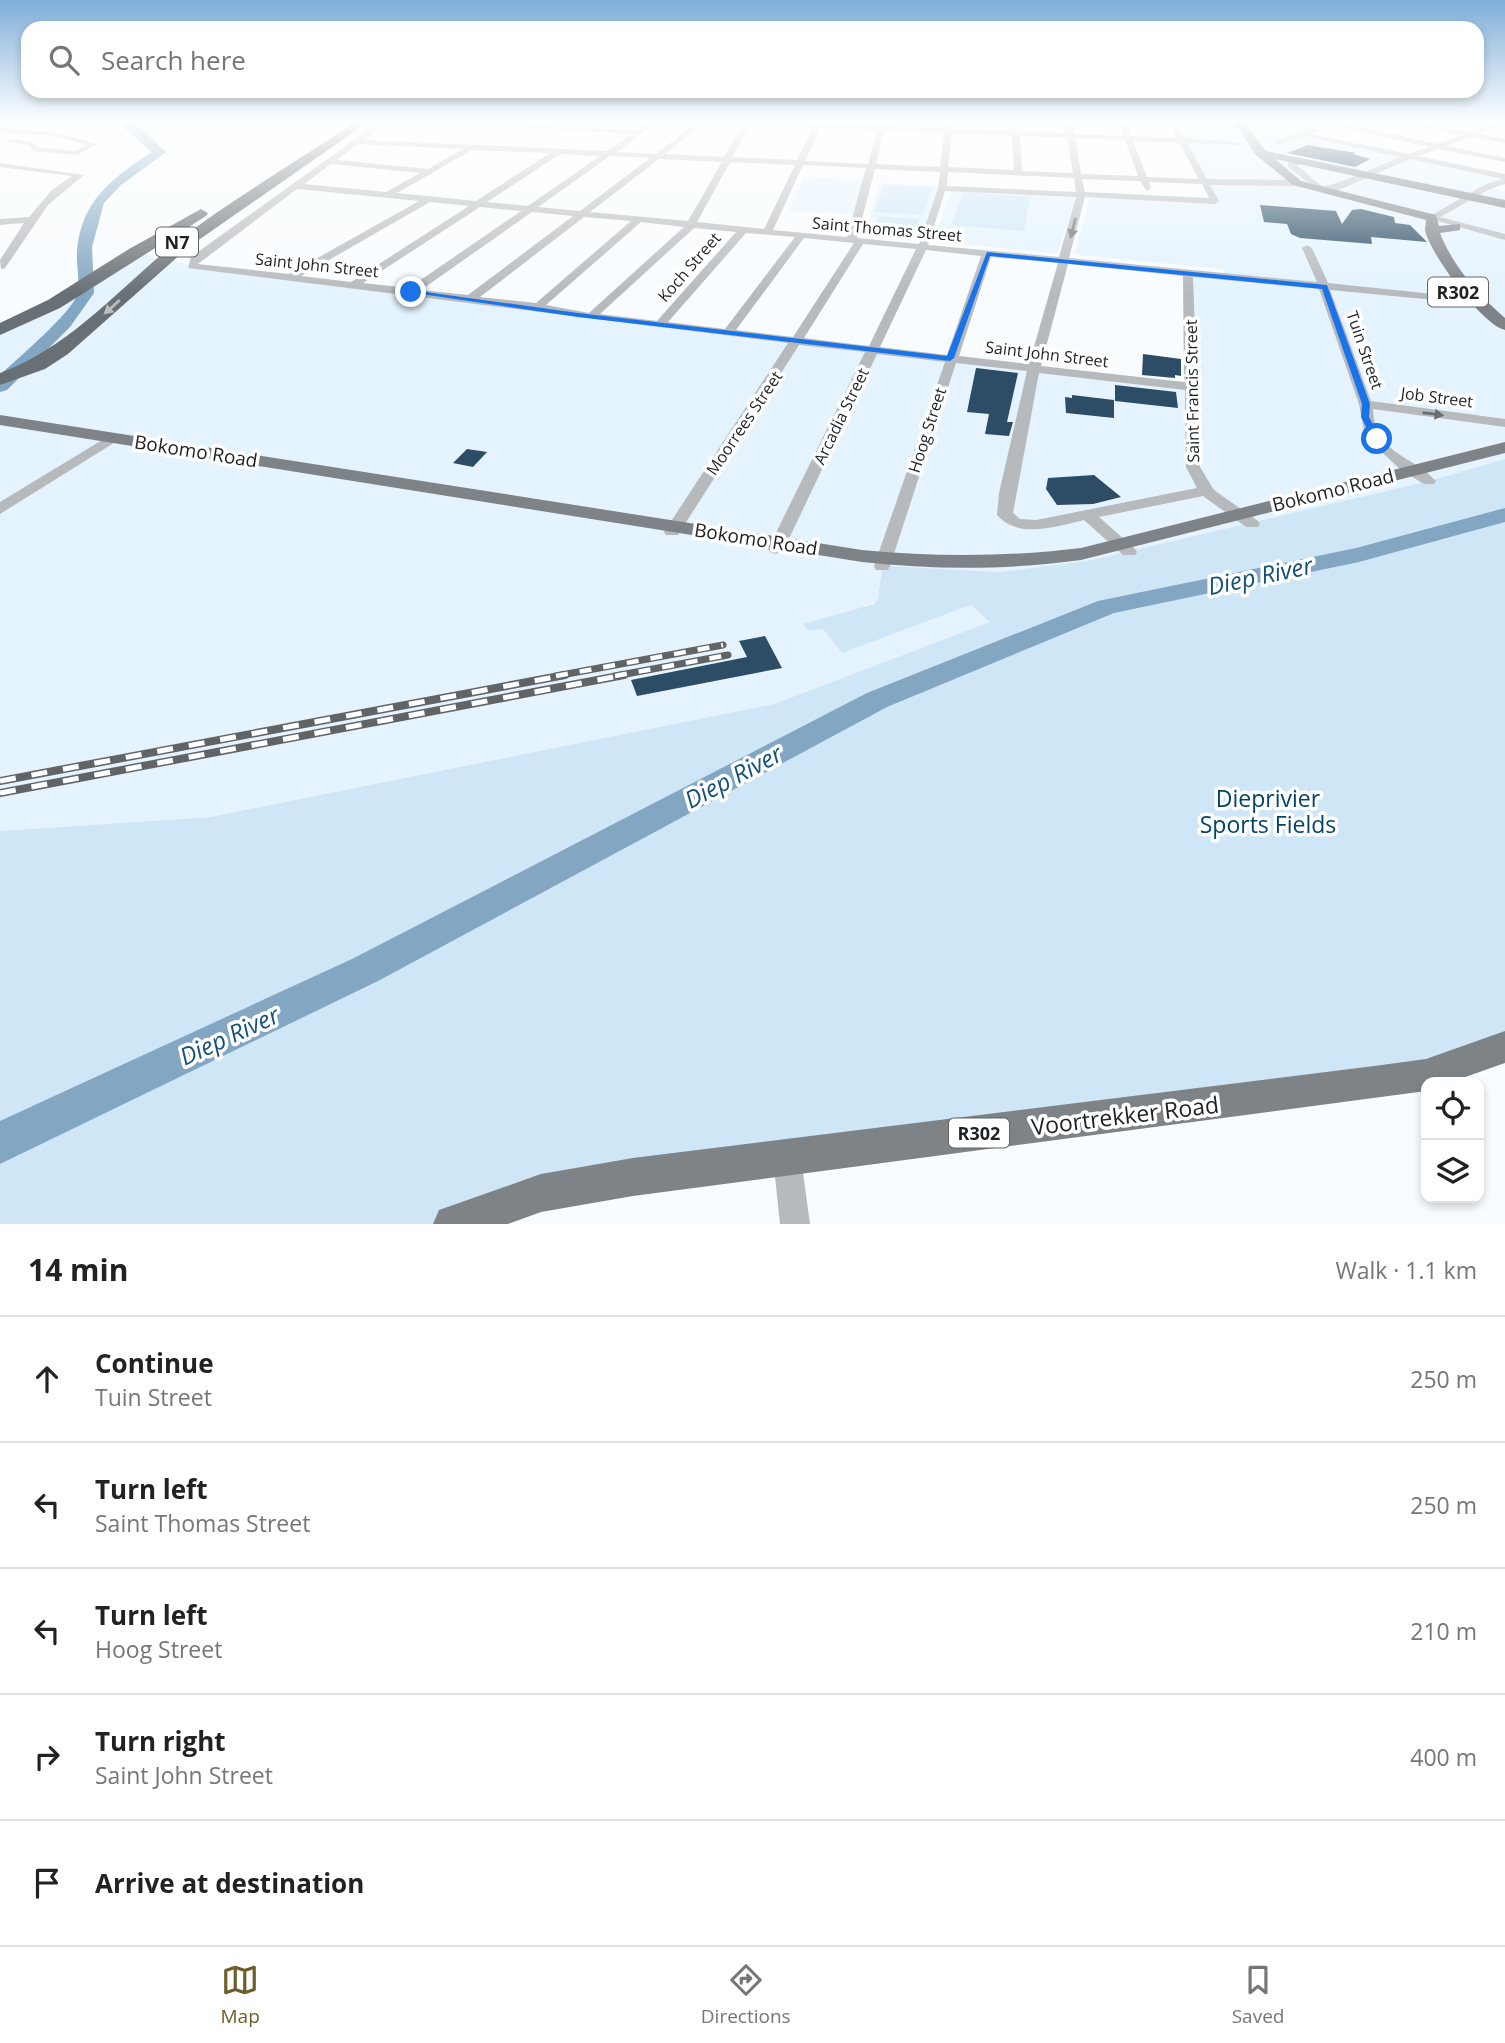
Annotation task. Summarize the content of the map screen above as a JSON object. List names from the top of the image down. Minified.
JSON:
{"streets":{"highway":["N7"],"main road":["R302","Bokomo Road","Voortrekker Road"],"street":["Saint Thomas Street","Saint John Street","Koch Street","Tuin Street","Saint Francis Street","Job Street","Arcadia Street","Moorrees Street","Hoog Street"]},"crossings":[["Saint Thomas Street","Saint John Street"],["Saint Thomas Street","Koch Street"],["Saint Thomas Street","R302"],["Saint Thomas Street","Tuin Street"],["Saint Thomas Street","Saint Francis Street"],["Saint Thomas Street","Arcadia Street"],["Saint Thomas Street","Moorrees Street"],["Saint Thomas Street","Hoog Street"],["Saint John Street","Koch Street"],["Saint John Street","Saint Francis Street"],["Saint John Street","Arcadia Street"],["Saint John Street","Moorrees Street"],["Saint John Street","Hoog Street"],["Tuin Street","Job Street"],["Tuin Street","Bokomo Road"],["Saint Francis Street","Bokomo Road"],["Arcadia Street","Bokomo Road"],["Moorrees Street","Bokomo Road"],["Hoog Street","Bokomo Road"]],"one_way":["Job Street"],"water":["Diep River"],"parks":["Dieprivier Sports Fields"],"page":{"search":"Search here","heading":["14 min","Walk · 1.1 km"],"list":[["Continue","Tuin Street","250 m"],["Turn left","Saint Thomas Street","250 m"],["Turn left","Hoog Street","210 m"],["Turn right","Saint John Street","400 m"],"Arrive at destination"],"nav":["Map","Directions","Saved"]}}
